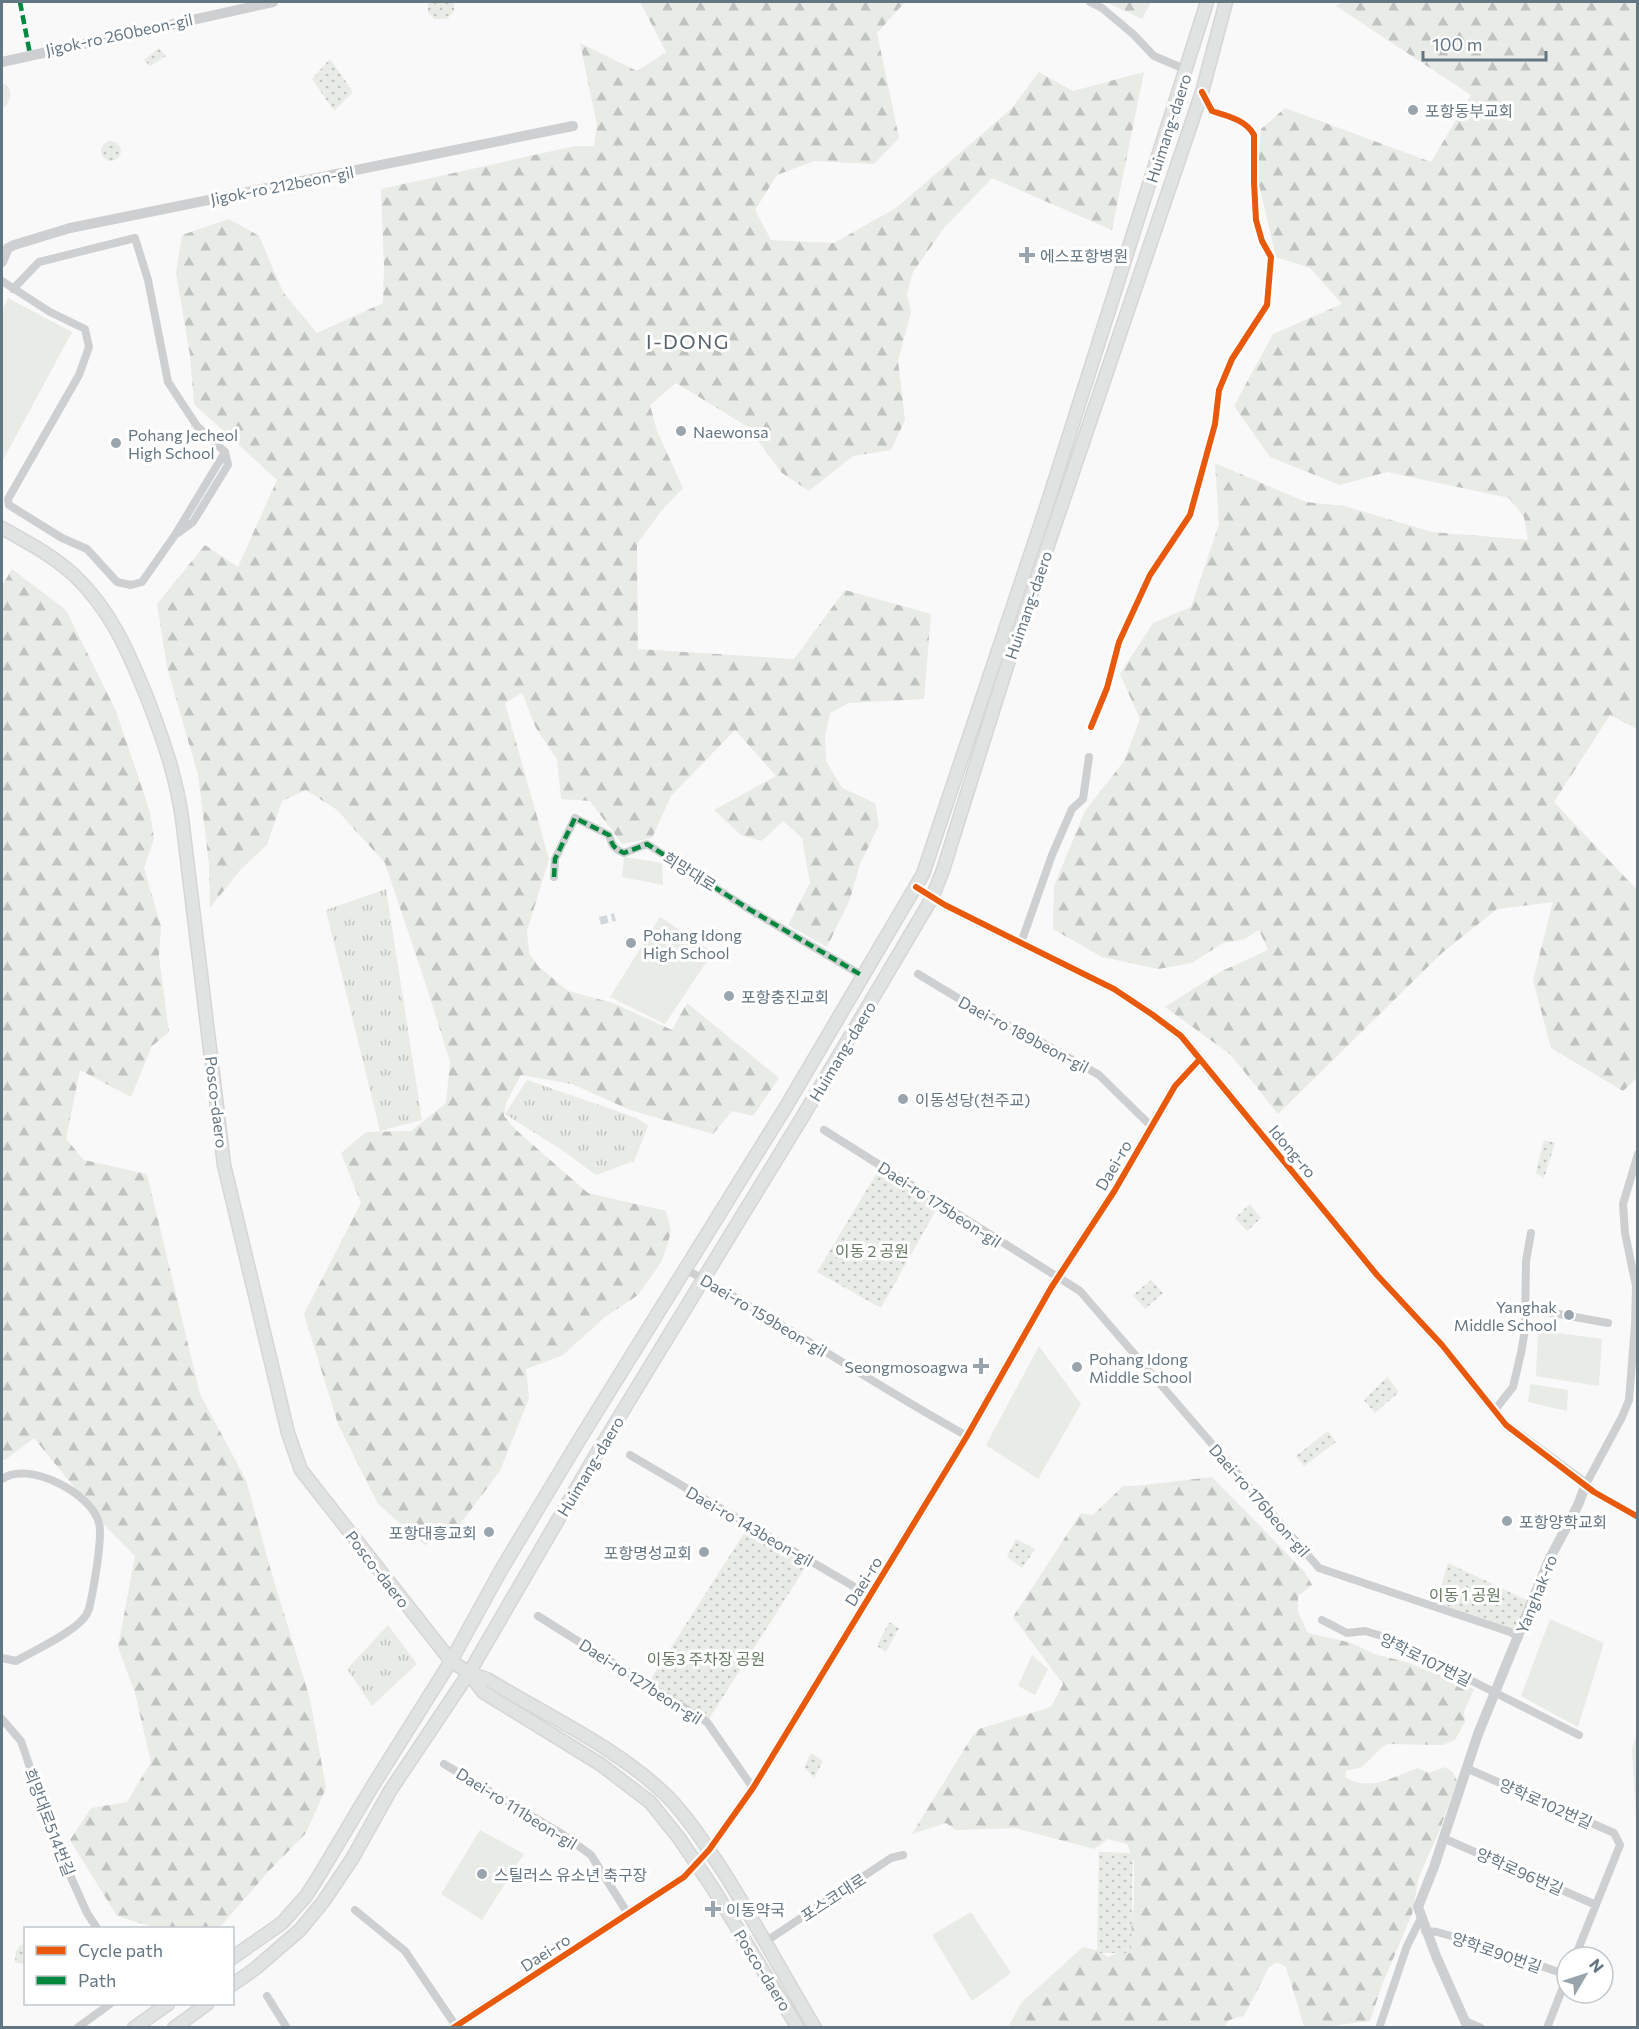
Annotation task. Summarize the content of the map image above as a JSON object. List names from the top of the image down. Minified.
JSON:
{"streets":{"main road":["Huimang-daero","Posco-daero"],"street":["Jigok-ro 260beon-gil","Jigok-ro 212beon-gil","희망대로","Daei-ro 189beon-gil","Idong-ro","Daei-ro","Daei-ro 175beon-gil","Daei-ro 159beon-gil","Daei-ro 176beon-gil","Daei-ro 143beon-gil","Yanghak-ro","양학로107번길","Daei-ro 127beon-gil","양학로102번길","Daei-ro 111beon-gil","희망대로514번길","양학로96번길","포스코대로","양학로90번길"]},"crossings":[["Huimang-daero","희망대로"],["Huimang-daero","Posco-daero"],["Huimang-daero","Idong-ro"],["Huimang-daero","Daei-ro 159beon-gil"],["Daei-ro 189beon-gil","Daei-ro"],["Posco-daero","Daei-ro"],["Posco-daero","포스코대로"],["Idong-ro","Daei-ro"],["Idong-ro","Yanghak-ro"],["Daei-ro","Daei-ro 175beon-gil"],["Daei-ro","Daei-ro 159beon-gil"],["Daei-ro","Daei-ro 176beon-gil"],["Daei-ro","Daei-ro 143beon-gil"],["Daei-ro","Daei-ro 127beon-gil"],["Daei-ro","Daei-ro 111beon-gil"],["Daei-ro 175beon-gil","Daei-ro 176beon-gil"],["Daei-ro 176beon-gil","Yanghak-ro"],["Yanghak-ro","양학로107번길"],["Yanghak-ro","양학로102번길"],["Yanghak-ro","양학로96번길"],["Yanghak-ro","양학로90번길"],["양학로102번길","양학로96번길"]],"districts":["I-DONG"],"parks":["이동 2 공원","이동 1 공원","이동3 주차장 공원"],"places":{"other":["포항동부교회","Naewonsa","Pohang Jecheol High School","Pohang Idong High School","포항충진교회","이동성당(천주교)","Yanghak Middle School","Pohang Idong Middle School","포항양학교회","포항대흥교회","포항명성교회","스틸러스 유소년 축구장"],"health":["에스포항병원","Seongmosoagwa","이동약국"]},"legend":["Cycle path","Path"],"scale_bar":"100 m","north":"top right"}
